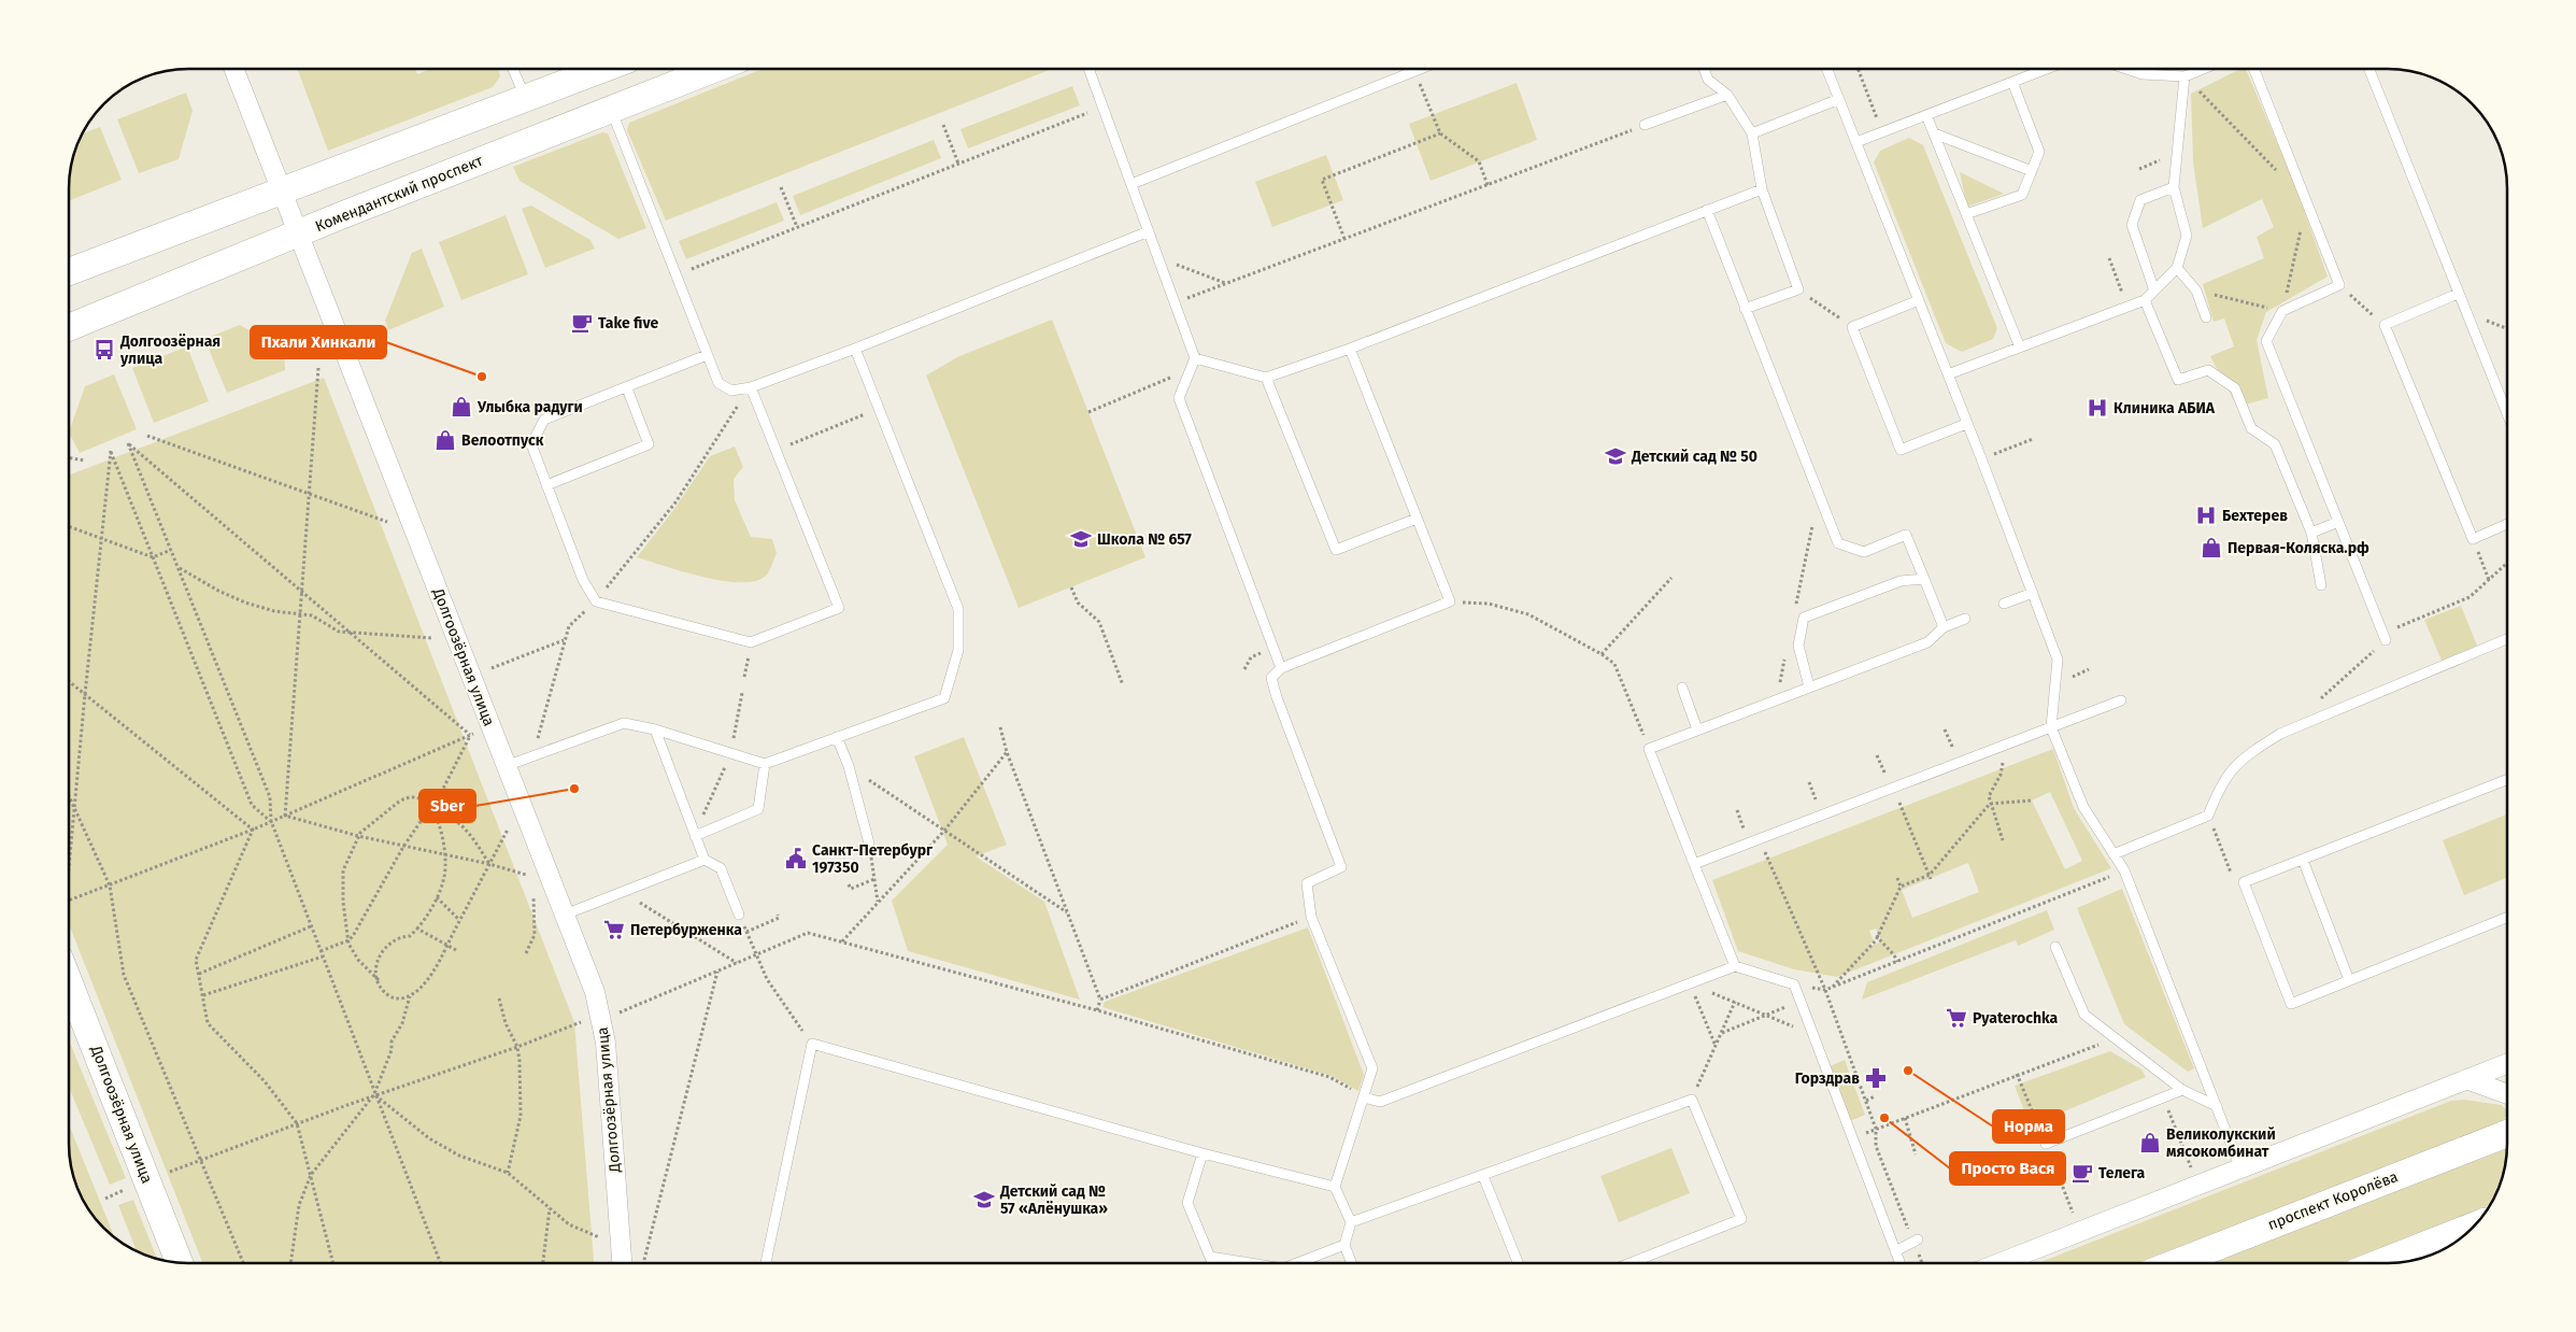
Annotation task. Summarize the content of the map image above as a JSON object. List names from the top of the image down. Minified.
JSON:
{"streets":{"main road":["Комендантский проспект","Долгоозёрная улица","проспект Королёва"]},"crossings":[["Комендантский проспект","Долгоозёрная улица"]],"places":{"cafe":["Take five","Телега"],"bus stop":["Долгоозёрная улица"],"other":["Пхали Хинкали","Sber","Норма","Просто Вася"],"shop":["Улыбка радуги","Велоотпуск","Первая-Коляска.рф","Великолукский мясокомбинат"],"hospital":["Клиника АБИА","Бехтерев"],"school or university":["Детский сад № 50","Школа № 657","Детский сад № 57 «Алёнушка»"],"public building":["Санкт-Петербург 197350"],"supermarket":["Петербурженка","Pyaterochka"],"pharmacy":["Горздрав"]}}
